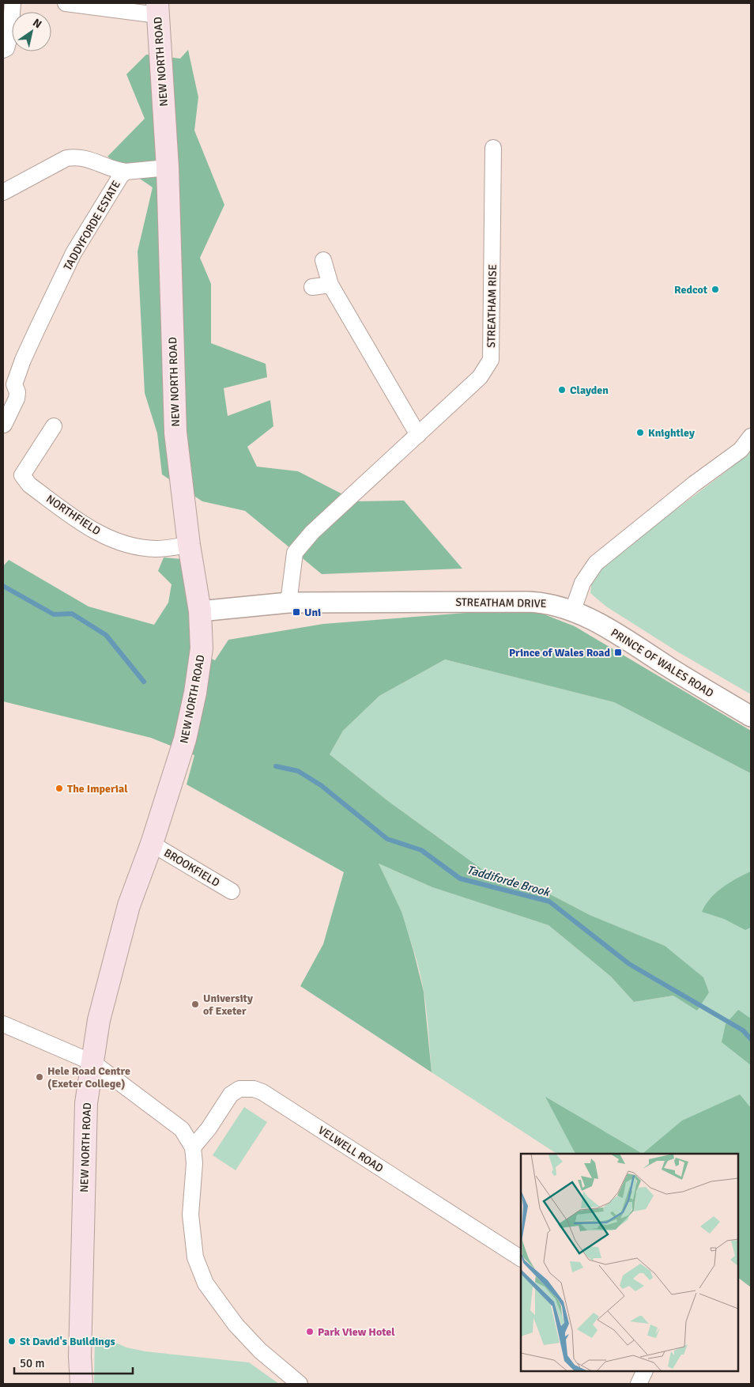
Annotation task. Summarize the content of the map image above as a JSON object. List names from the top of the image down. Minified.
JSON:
{"streets":{"main road":["NEW NORTH ROAD"],"street":["TADDYFORDE ESTATE","STREATHAM RISE","NORTHFIELD","STREATHAM DRIVE","PRINCE OF WALES ROAD","BROOKFIELD","VELWELL ROAD"]},"crossings":[["NEW NORTH ROAD","TADDYFORDE ESTATE"],["NEW NORTH ROAD","NORTHFIELD"],["NEW NORTH ROAD","STREATHAM DRIVE"],["NEW NORTH ROAD","BROOKFIELD"],["STREATHAM RISE","STREATHAM DRIVE"],["STREATHAM DRIVE","PRINCE OF WALES ROAD"]],"water":["Taddiforde Brook"],"places":{"other":["Redcot","Clayden","Knightley","The Imperial","University of Exeter","Hele Road Centre (Exeter College)","Park View Hotel","St David's Buildings"],"transit":["Uni","Prince of Wales Road"]},"scale_bar":"50 m","north":"top right"}
